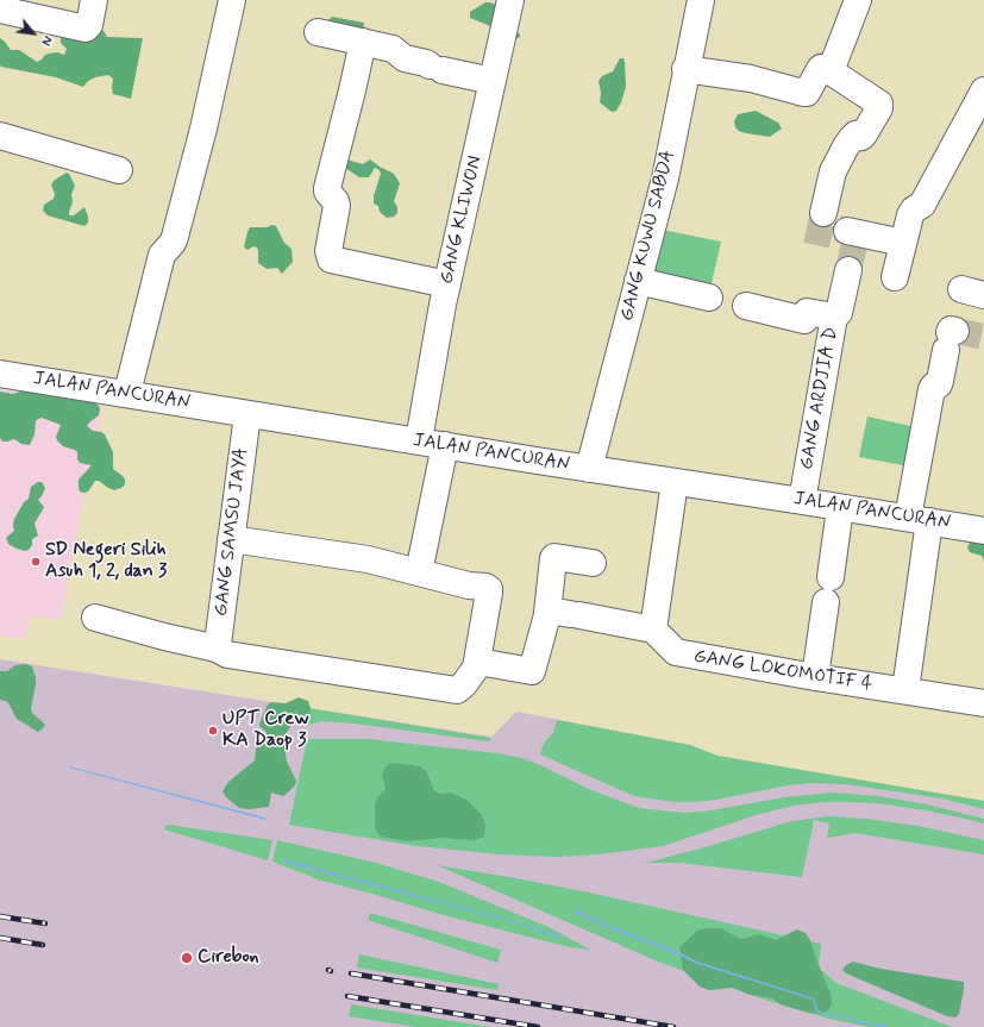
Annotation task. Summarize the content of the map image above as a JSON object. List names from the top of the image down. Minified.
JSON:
{"streets":{"street":["GANG KLIWON","GANG KUWU SABDA","JALAN PANCURAN","GANG ARDJIA D","GANG SAMSU JAYA","GANG LOKOMOTIF 4"]},"crossings":[["GANG KLIWON","JALAN PANCURAN"],["GANG KUWU SABDA","JALAN PANCURAN"],["JALAN PANCURAN","GANG ARDJIA D"],["JALAN PANCURAN","GANG SAMSU JAYA"]],"places":["SD Negeri Silih Asuh 1, 2, dan 3","UPT Crew KA Daop 3","Cirebon"],"north":"bottom right"}
